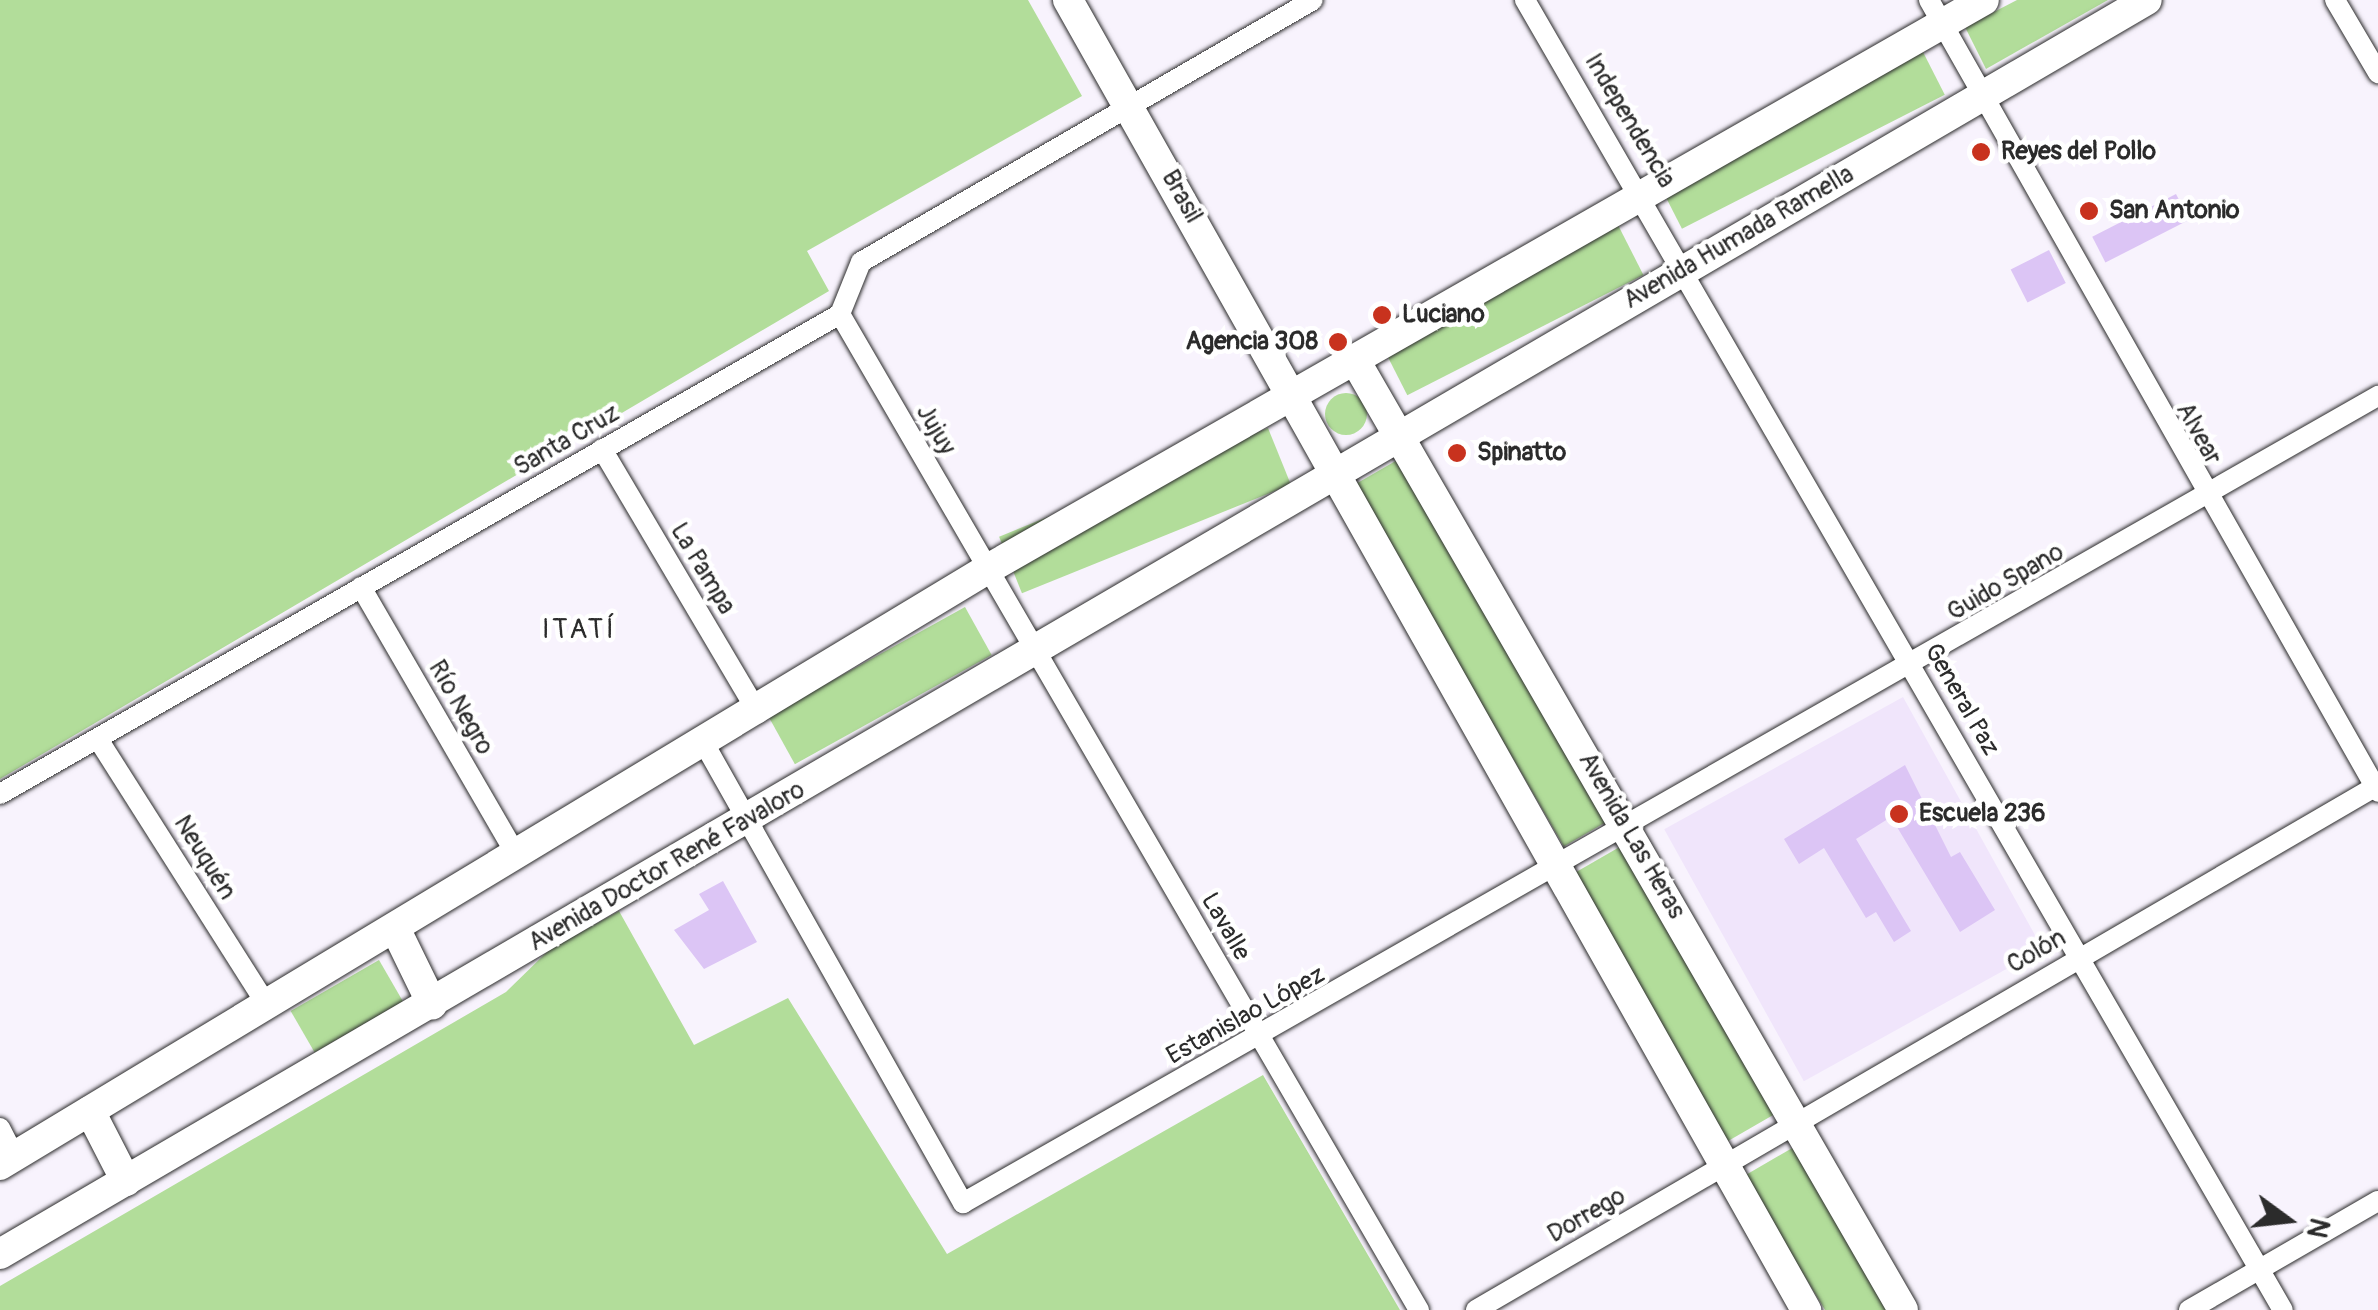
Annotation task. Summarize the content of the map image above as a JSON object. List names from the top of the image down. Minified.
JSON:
{"streets":{"main road":["Brasil","Avenida Humada Ramella","Avenida Las Heras","Avenida Doctor René Favaloro"],"street":["Independencia","Jujuy","Alvear","Santa Cruz","La Pampa","Guido Spano","General Paz","Río Negro","Neuquén","Lavalle","Colón","Estanislao López","Dorrego"]},"crossings":[["Independencia","Avenida Humada Ramella"],["Independencia","General Paz"],["Avenida Humada Ramella","Alvear"],["Avenida Humada Ramella","General Paz"],["Avenida Humada Ramella","Avenida Las Heras"],["Avenida Humada Ramella","Avenida Doctor René Favaloro"],["Jujuy","Santa Cruz"],["Jujuy","Lavalle"],["Alvear","Guido Spano"],["Alvear","Colón"],["Santa Cruz","La Pampa"],["Santa Cruz","Río Negro"],["Santa Cruz","Neuquén"],["Guido Spano","General Paz"],["Guido Spano","Avenida Las Heras"],["Guido Spano","Estanislao López"],["General Paz","Colón"],["Avenida Las Heras","Colón"],["Avenida Doctor René Favaloro","Lavalle"],["Avenida Doctor René Favaloro","Estanislao López"],["Lavalle","Estanislao López"],["Colón","Dorrego"]],"districts":["ITATÍ"],"places":["Reyes del Pollo","San Antonio","Luciano","Agencia 308","Spinatto","Escuela 236"],"north":"right"}
